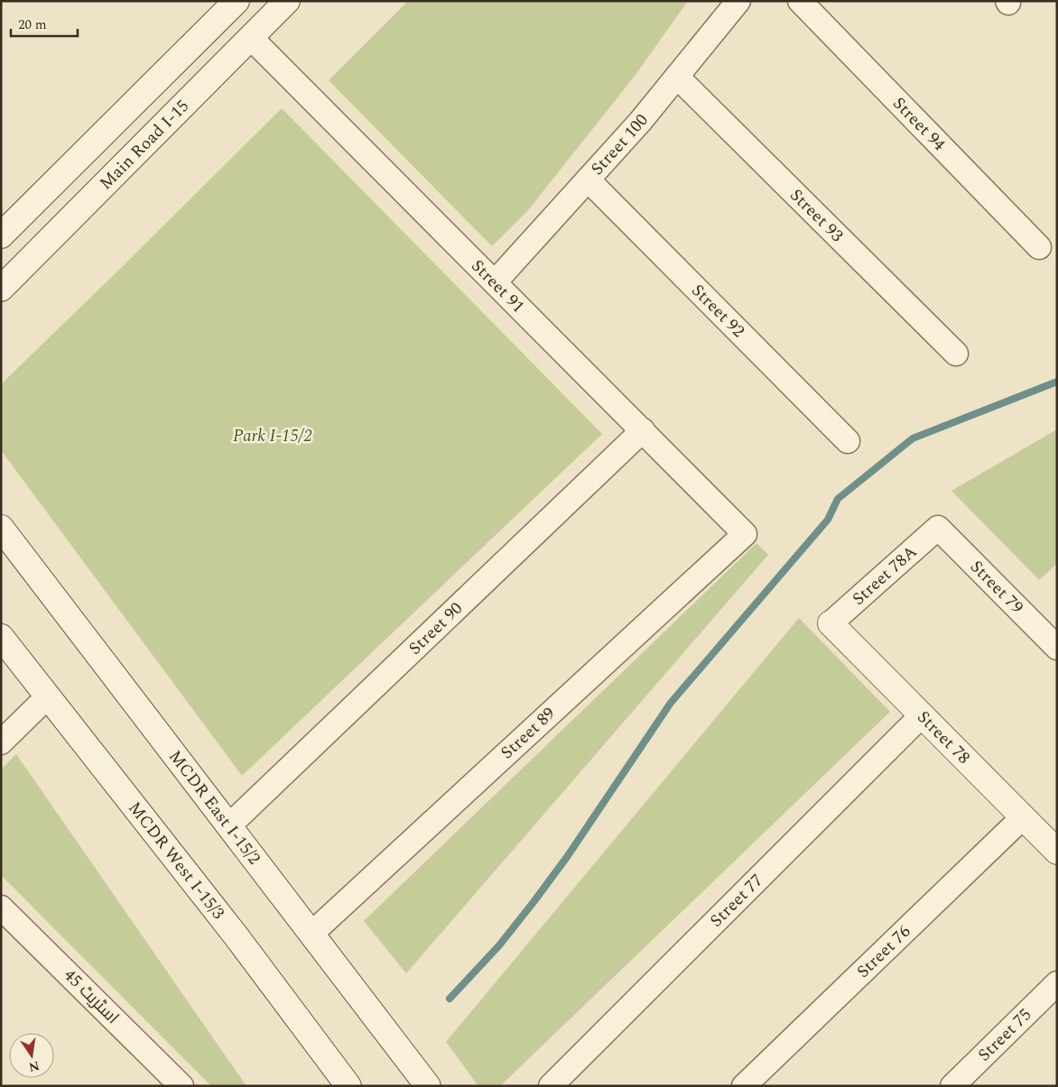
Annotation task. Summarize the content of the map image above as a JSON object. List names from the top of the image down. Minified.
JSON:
{"streets":{"main road":["Main Road I-15","Street 78","MCDR East I-15/2","MCDR West I-15/3"],"street":["Street 94","Street 100","Street 93","Street 91","Street 92","Street 78A","Street 79","Street 90","Street 89","Street 77","Street 76","اسٹریٹ 45","Street 75"]},"crossings":[["Street 100","Street 93"],["Street 100","Street 91"],["Street 100","Street 92"],["Main Road I-15","Street 91"],["Street 91","Street 90"],["Street 91","Street 89"],["Street 78A","Street 79"],["Street 78A","Street 78"],["Street 90","MCDR East I-15/2"],["Street 89","MCDR East I-15/2"],["Street 78","Street 77"],["Street 78","Street 76"]],"parks":["Park I-15/2"],"scale_bar":"20 m","north":"bottom"}
